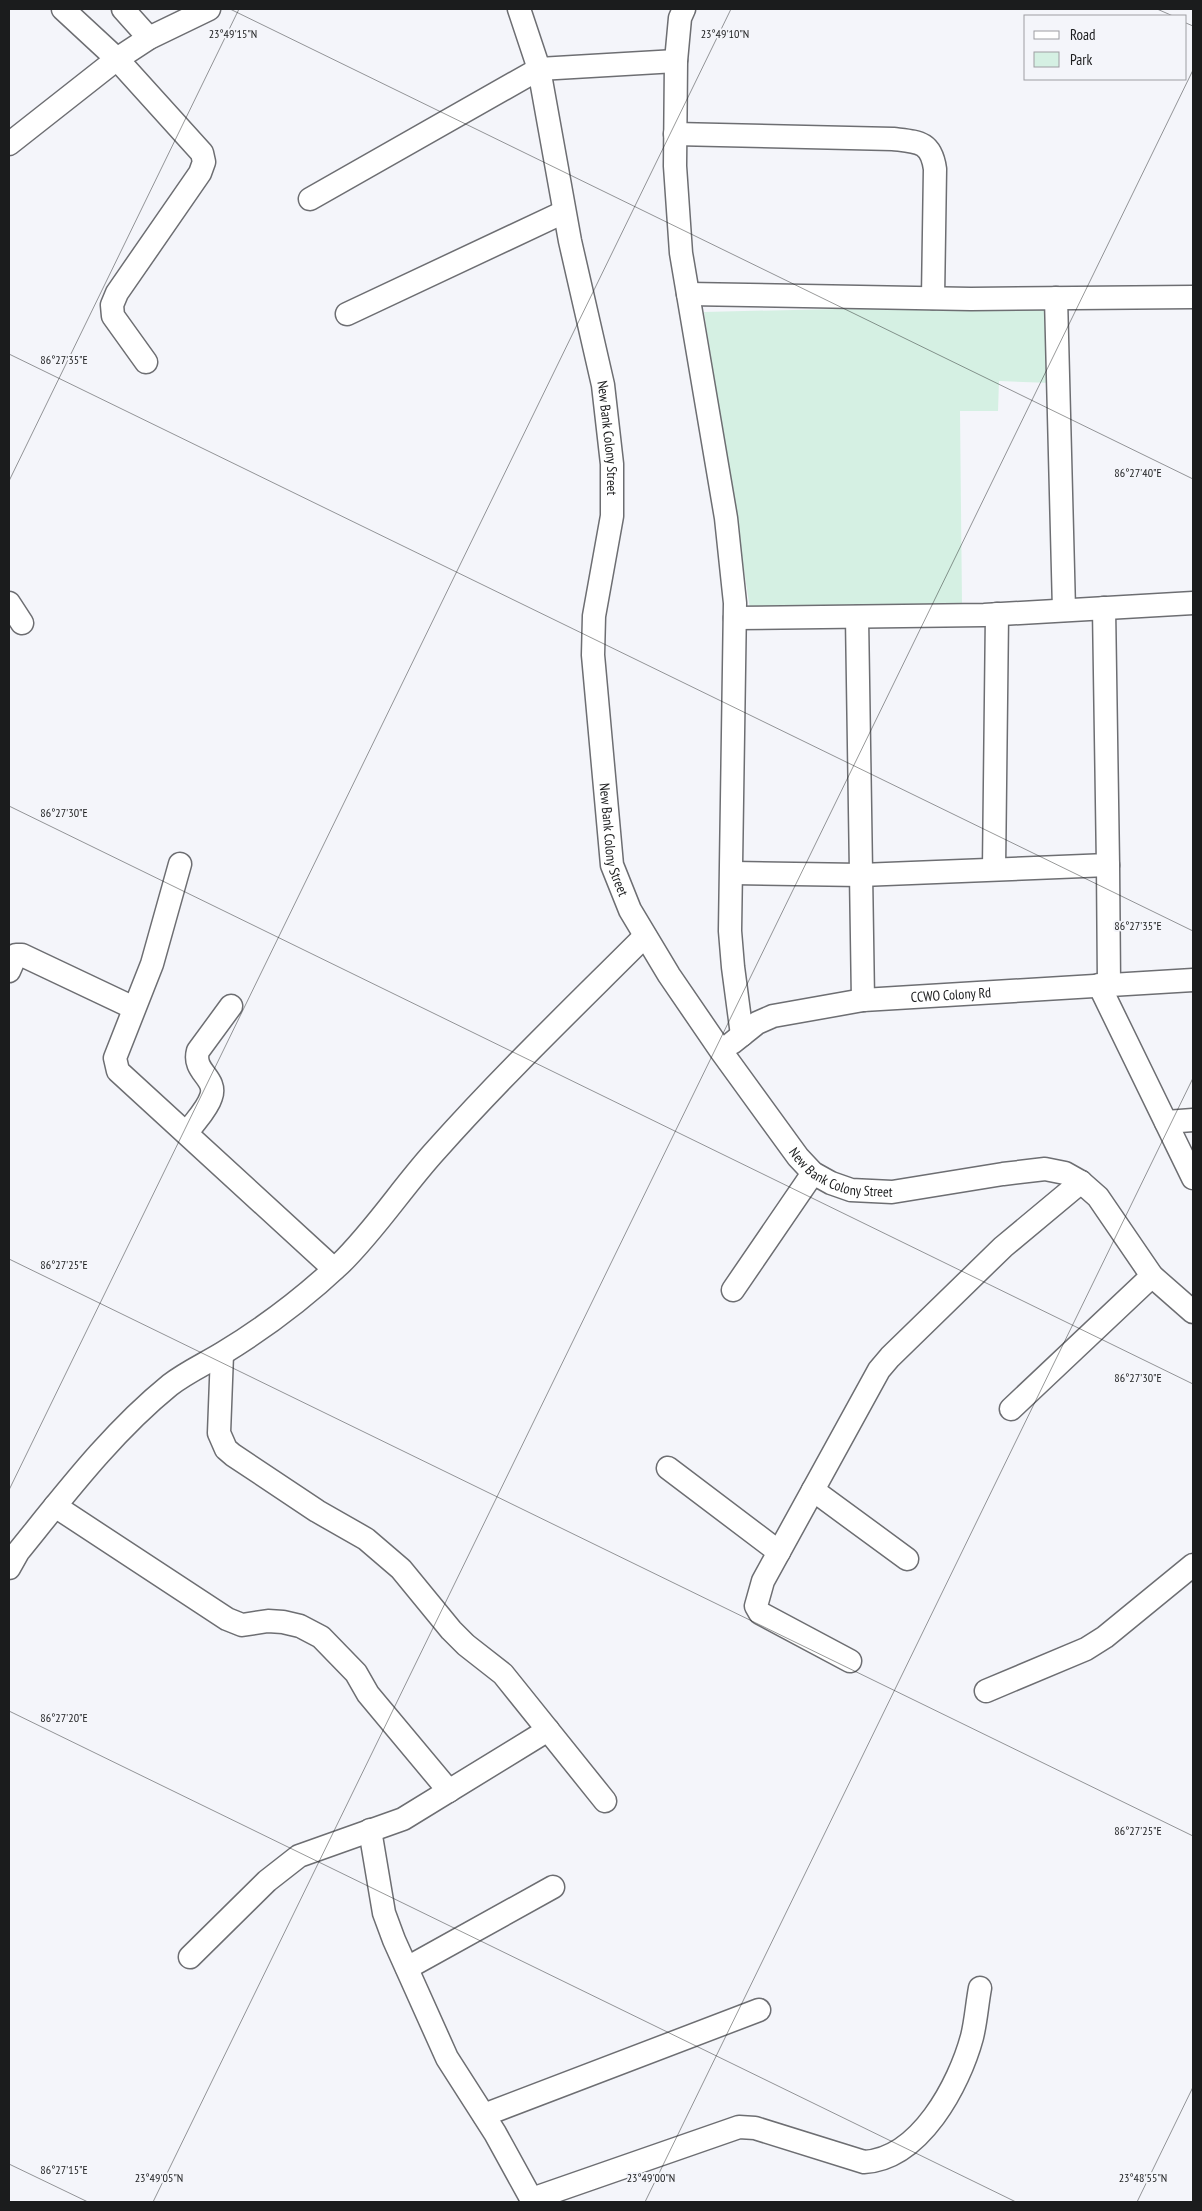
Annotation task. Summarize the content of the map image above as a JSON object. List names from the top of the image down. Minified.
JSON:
{"streets":{"street":["New Bank Colony Street","CCWO Colony Rd"]},"crossings":[["New Bank Colony Street","CCWO Colony Rd"]],"legend":["Road","Park"],"coordinates":["23°49'15\"N","23°49'10\"N","86°27'35\"E","86°27'40\"E","86°27'30\"E","86°27'25\"E","86°27'20\"E","86°27'15\"E","23°49'05\"N","23°49'00\"N","23°48'55\"N"]}
